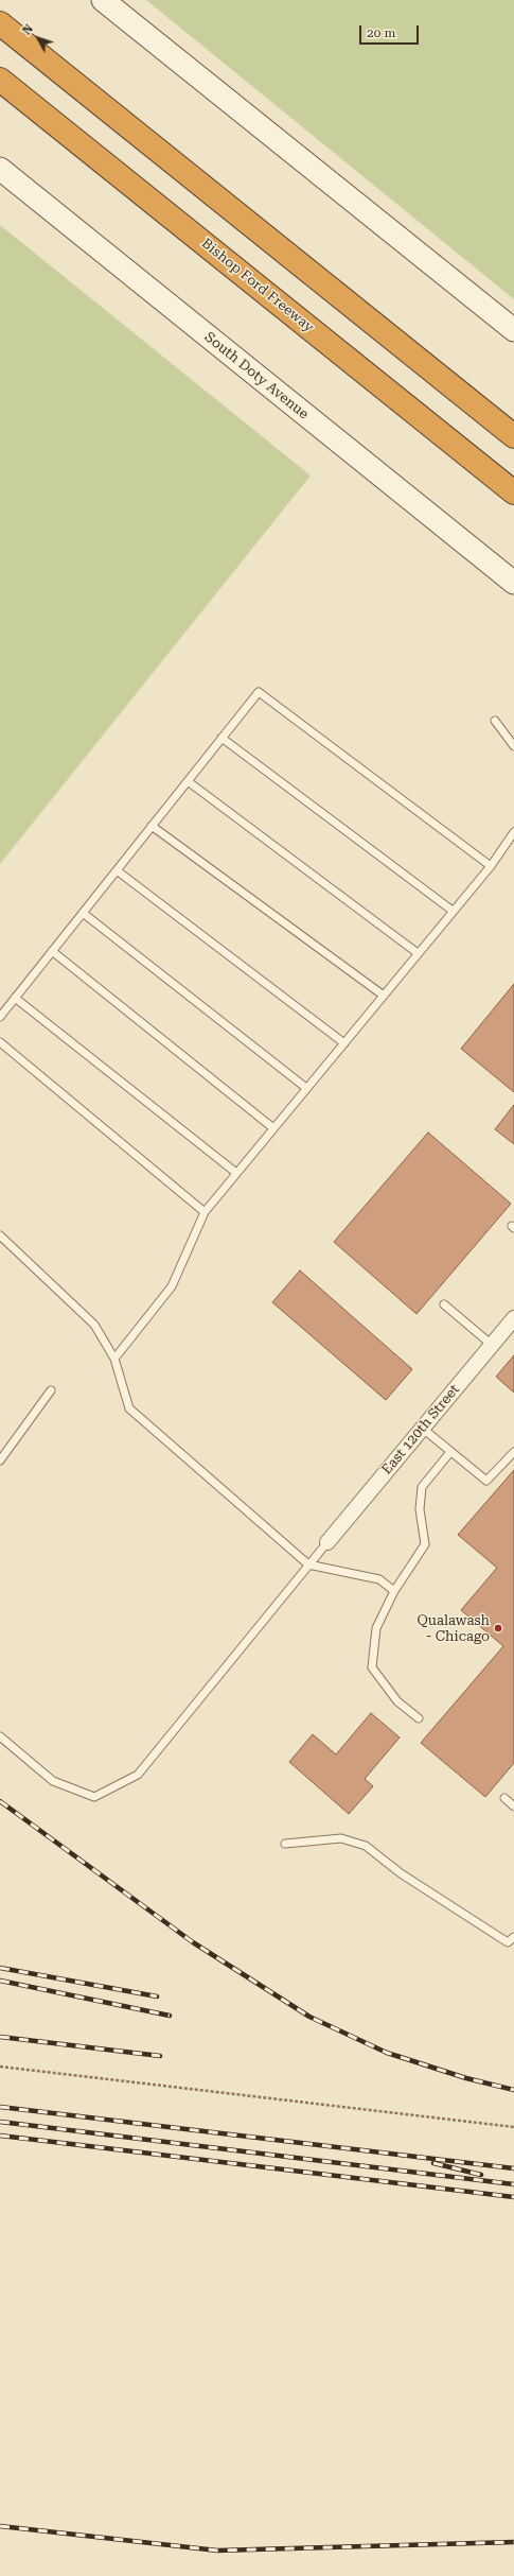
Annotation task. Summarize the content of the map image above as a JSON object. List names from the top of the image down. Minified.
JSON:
{"streets":{"highway":["Bishop Ford Freeway"],"street":["South Doty Avenue","East 120th Street"]},"places":["Qualawash - Chicago"],"scale_bar":"20 m","north":"top left"}
